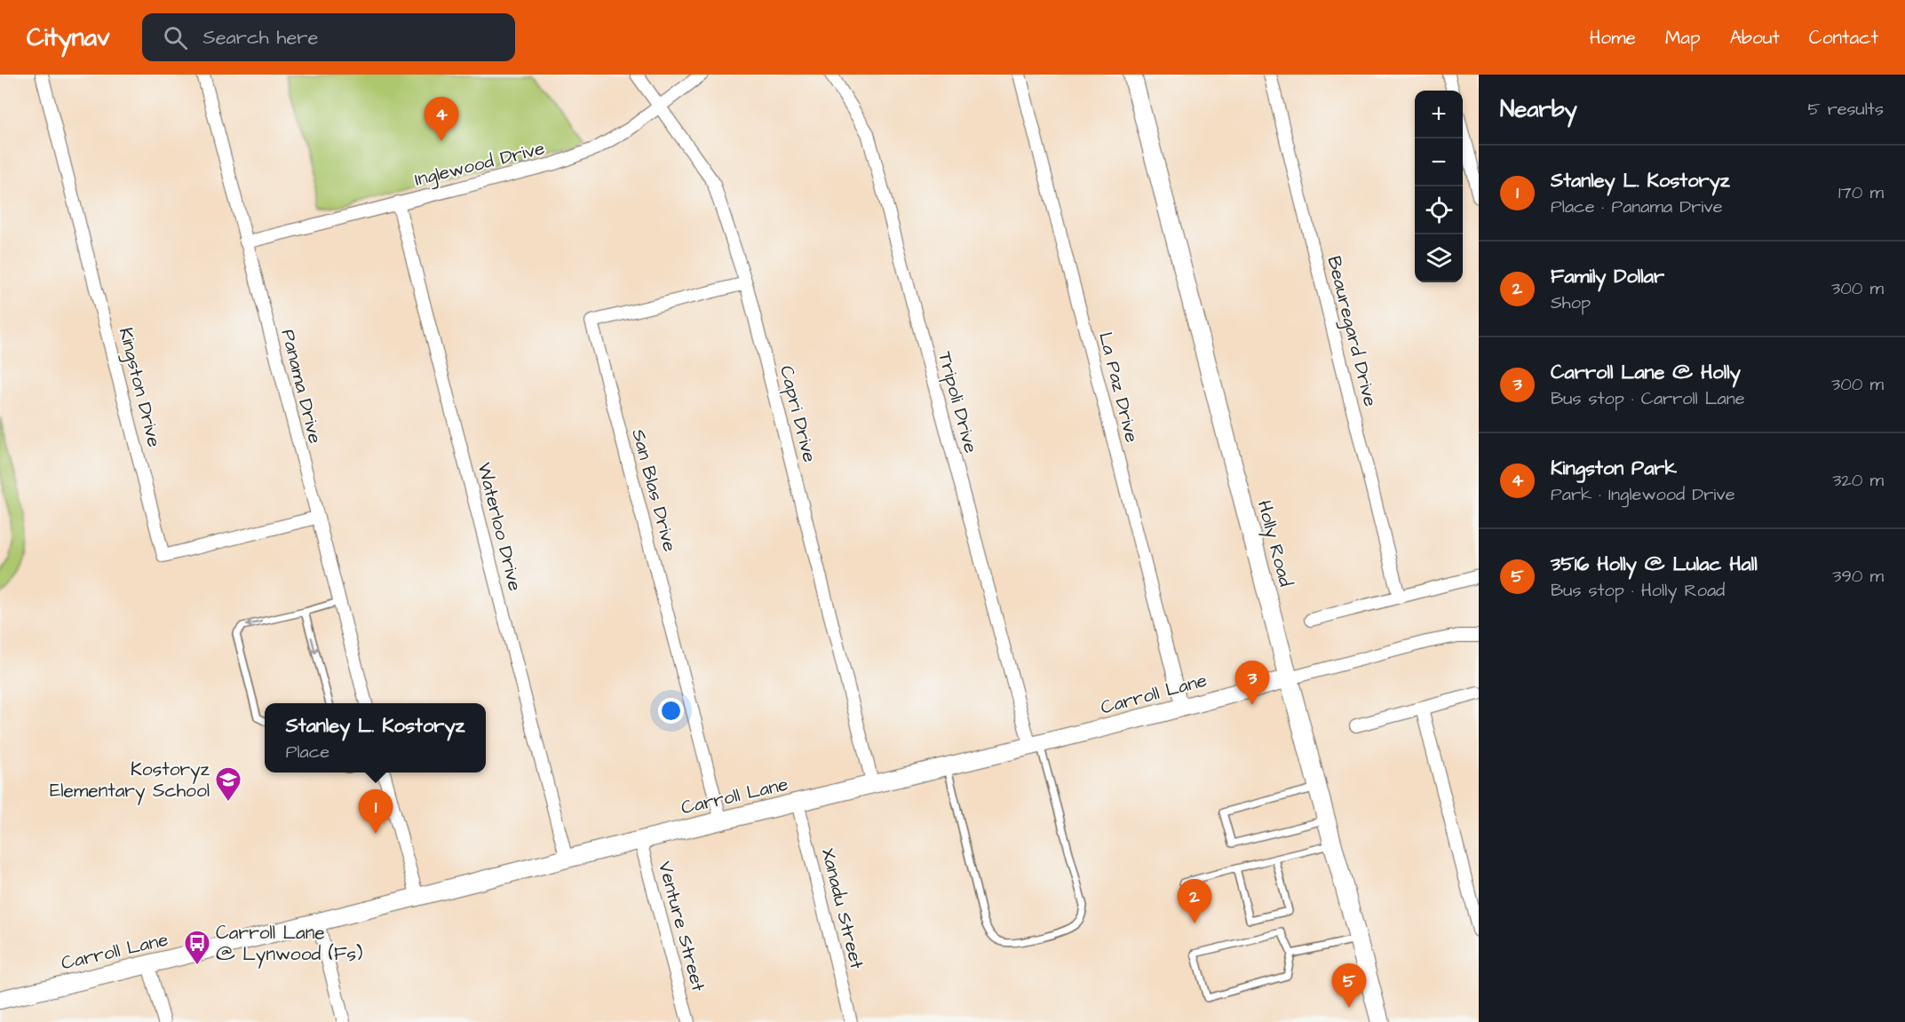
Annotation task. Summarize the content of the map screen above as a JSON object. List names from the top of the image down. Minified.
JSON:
{"streets":{"street":["Inglewood Drive","Beauregard Drive","Panama Drive","Kingston Drive","La Paz Drive","Tripoli Drive","Capri Drive","San Blas Drive","Waterloo Drive","Holly Road","Carroll Lane","Xanadu Street","Venture Street"]},"crossings":[["Inglewood Drive","Panama Drive"],["Inglewood Drive","Capri Drive"],["Inglewood Drive","Waterloo Drive"],["Panama Drive","Kingston Drive"],["La Paz Drive","Carroll Lane"],["Tripoli Drive","Carroll Lane"],["Capri Drive","San Blas Drive"],["Capri Drive","Carroll Lane"],["San Blas Drive","Carroll Lane"],["Waterloo Drive","Carroll Lane"],["Holly Road","Carroll Lane"],["Carroll Lane","Xanadu Street"],["Carroll Lane","Venture Street"]],"places":{"school or university":["Kostoryz Elementary School"],"bus stop":["Carroll Lane @ Lynwood (Fs)"]},"page":{"header":"Citynav","search":"Search here","nav":["Home","Map","About","Contact"],"heading":["Nearby","5 results"],"map_buttons":["+","−"],"pins":["4","3","1","2","5"],"list":[{"mark":"1","name":"Stanley L. Kostoryz","note":"Place · Panama Drive","value":"170 m"},{"mark":"2","name":"Family Dollar","note":"Shop","value":"300 m"},{"mark":"3","name":"Carroll Lane @ Holly","note":"Bus stop · Carroll Lane","value":"300 m"},{"mark":"4","name":"Kingston Park","note":"Park · Inglewood Drive","value":"320 m"},{"mark":"5","name":"3516 Holly @ Lulac Hall","note":"Bus stop · Holly Road","value":"390 m"}],"popup":["Stanley L. Kostoryz","Place"]}}
